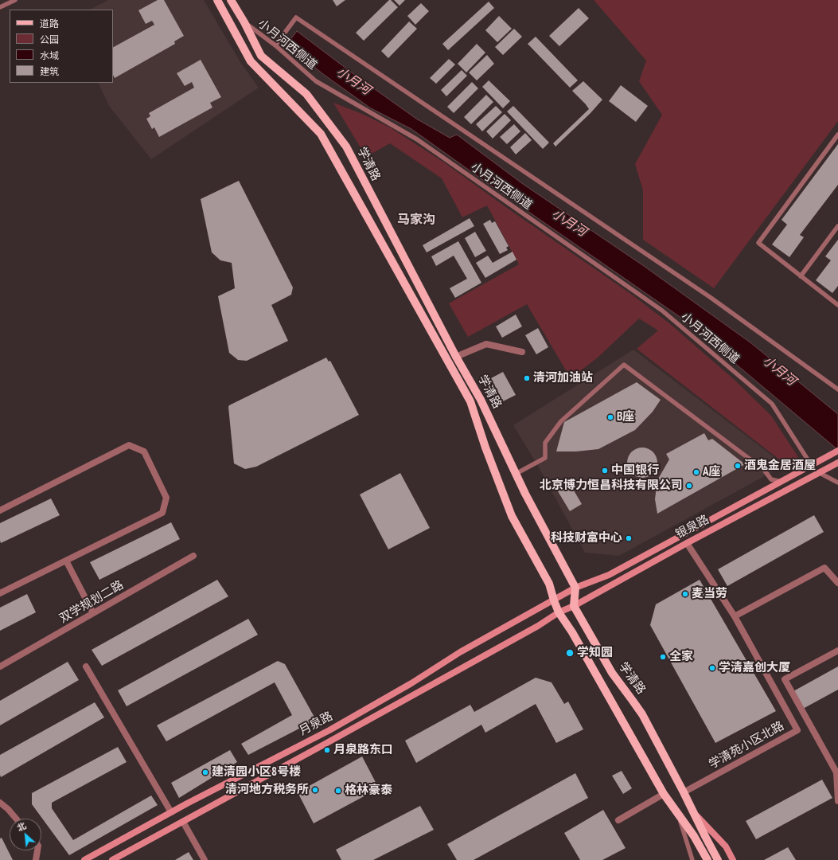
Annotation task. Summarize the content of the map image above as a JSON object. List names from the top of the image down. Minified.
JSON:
{"streets":{"main road":["学清路","银泉路","月泉路"],"street":["双学规划二路","学清苑小区北路"],"lane":["小月河西侧道"]},"crossings":[["小月河西侧道","学清路"],["小月河西侧道","银泉路"],["学清路","银泉路"],["学清路","月泉路"],["学清路","学清苑小区北路"],["银泉路","月泉路"],["银泉路","学清苑小区北路"]],"districts":["马家沟"],"water":["小月河"],"places":["清河加油站","B座","酒鬼金居酒屋","中国银行","A座","北京博力恒昌科技有限公司","科技财富中心","麦当劳","学知园","全家","学清嘉创大厦","月泉路东口","建清园小区8号楼","清河地方税务所","格林豪泰"],"legend":["道路","公园","水域","建筑"],"north":"top left"}
